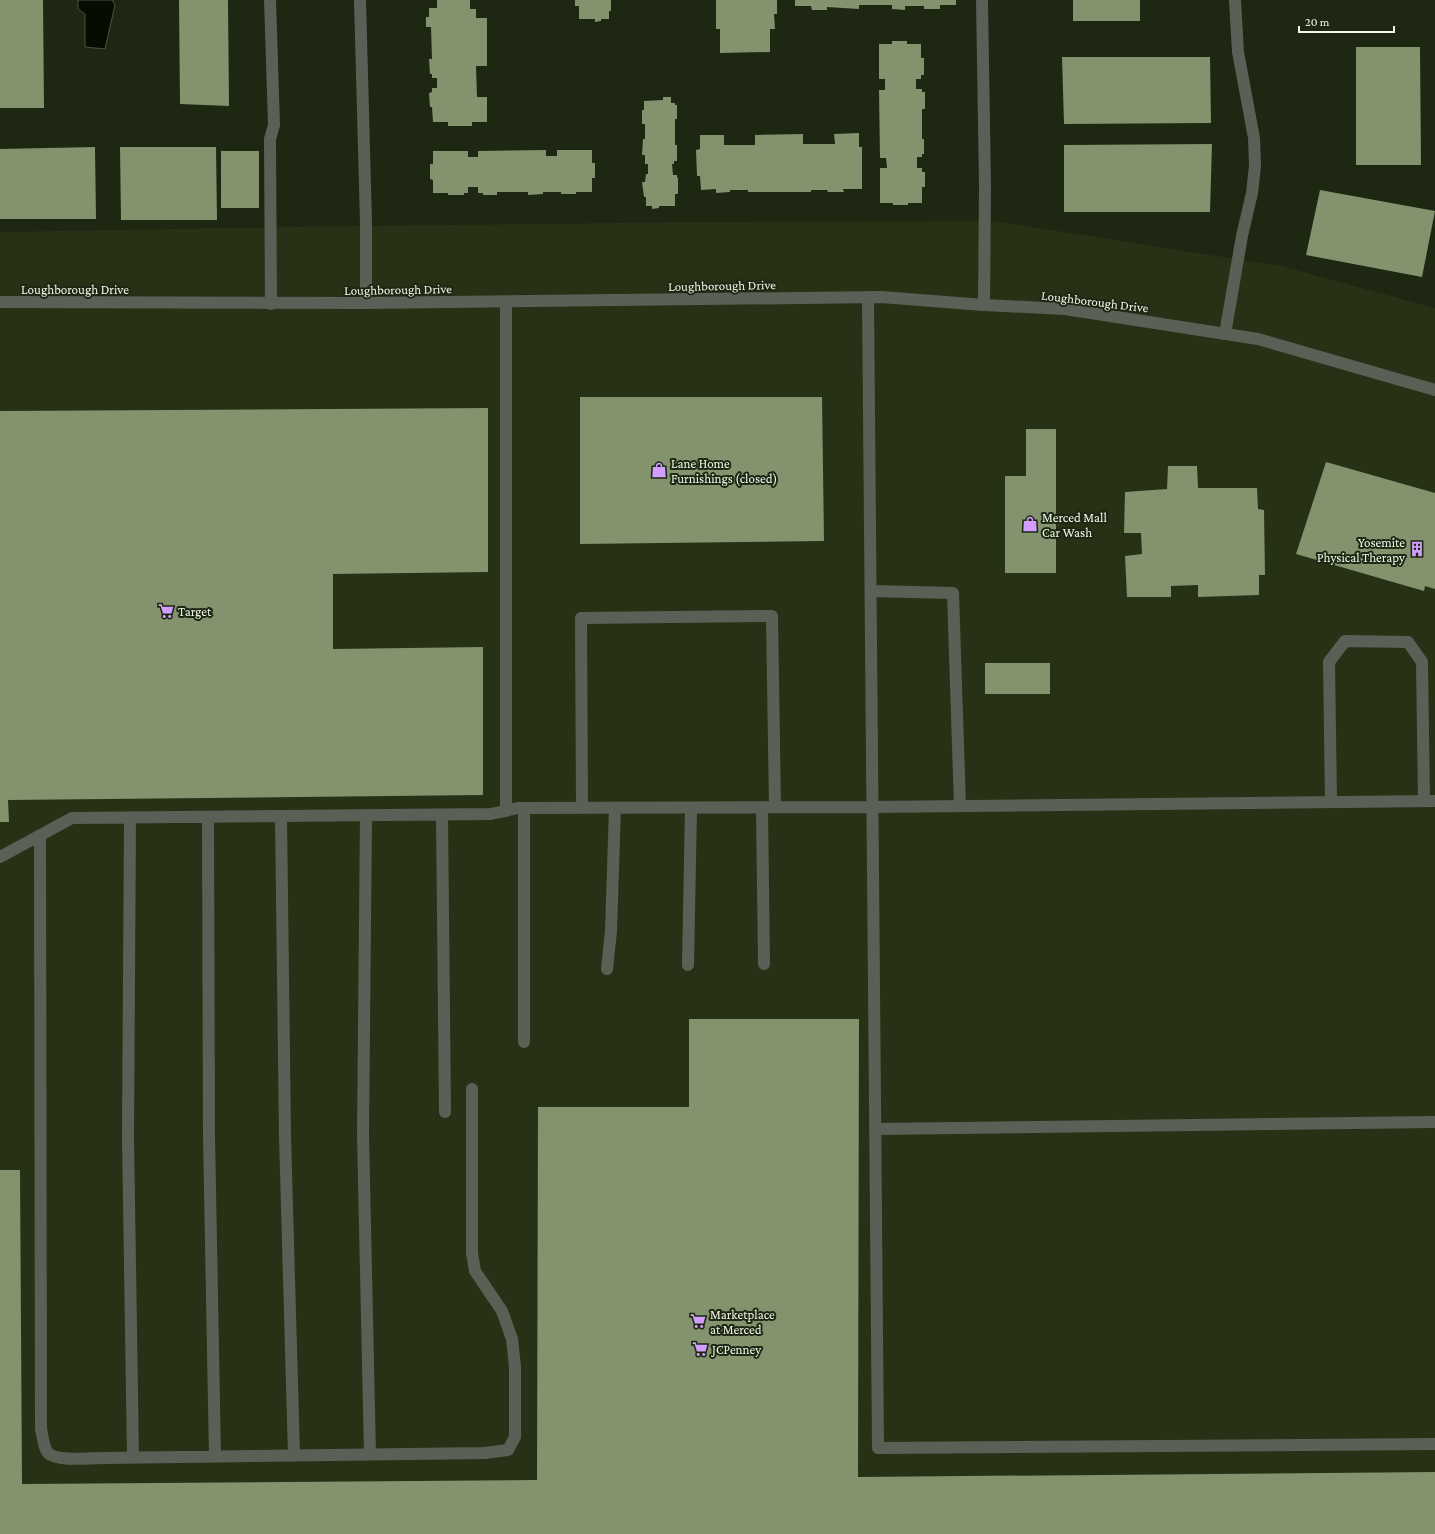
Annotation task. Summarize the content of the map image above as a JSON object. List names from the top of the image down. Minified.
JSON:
{"streets":{"street":["Loughborough Drive"]},"places":{"shop":["Lane Home Furnishings (closed)","Merced Mall Car Wash"],"building":["Yosemite Physical Therapy"],"supermarket":["Target","Marketplace at Merced","JCPenney"]},"scale_bar":"20 m"}
